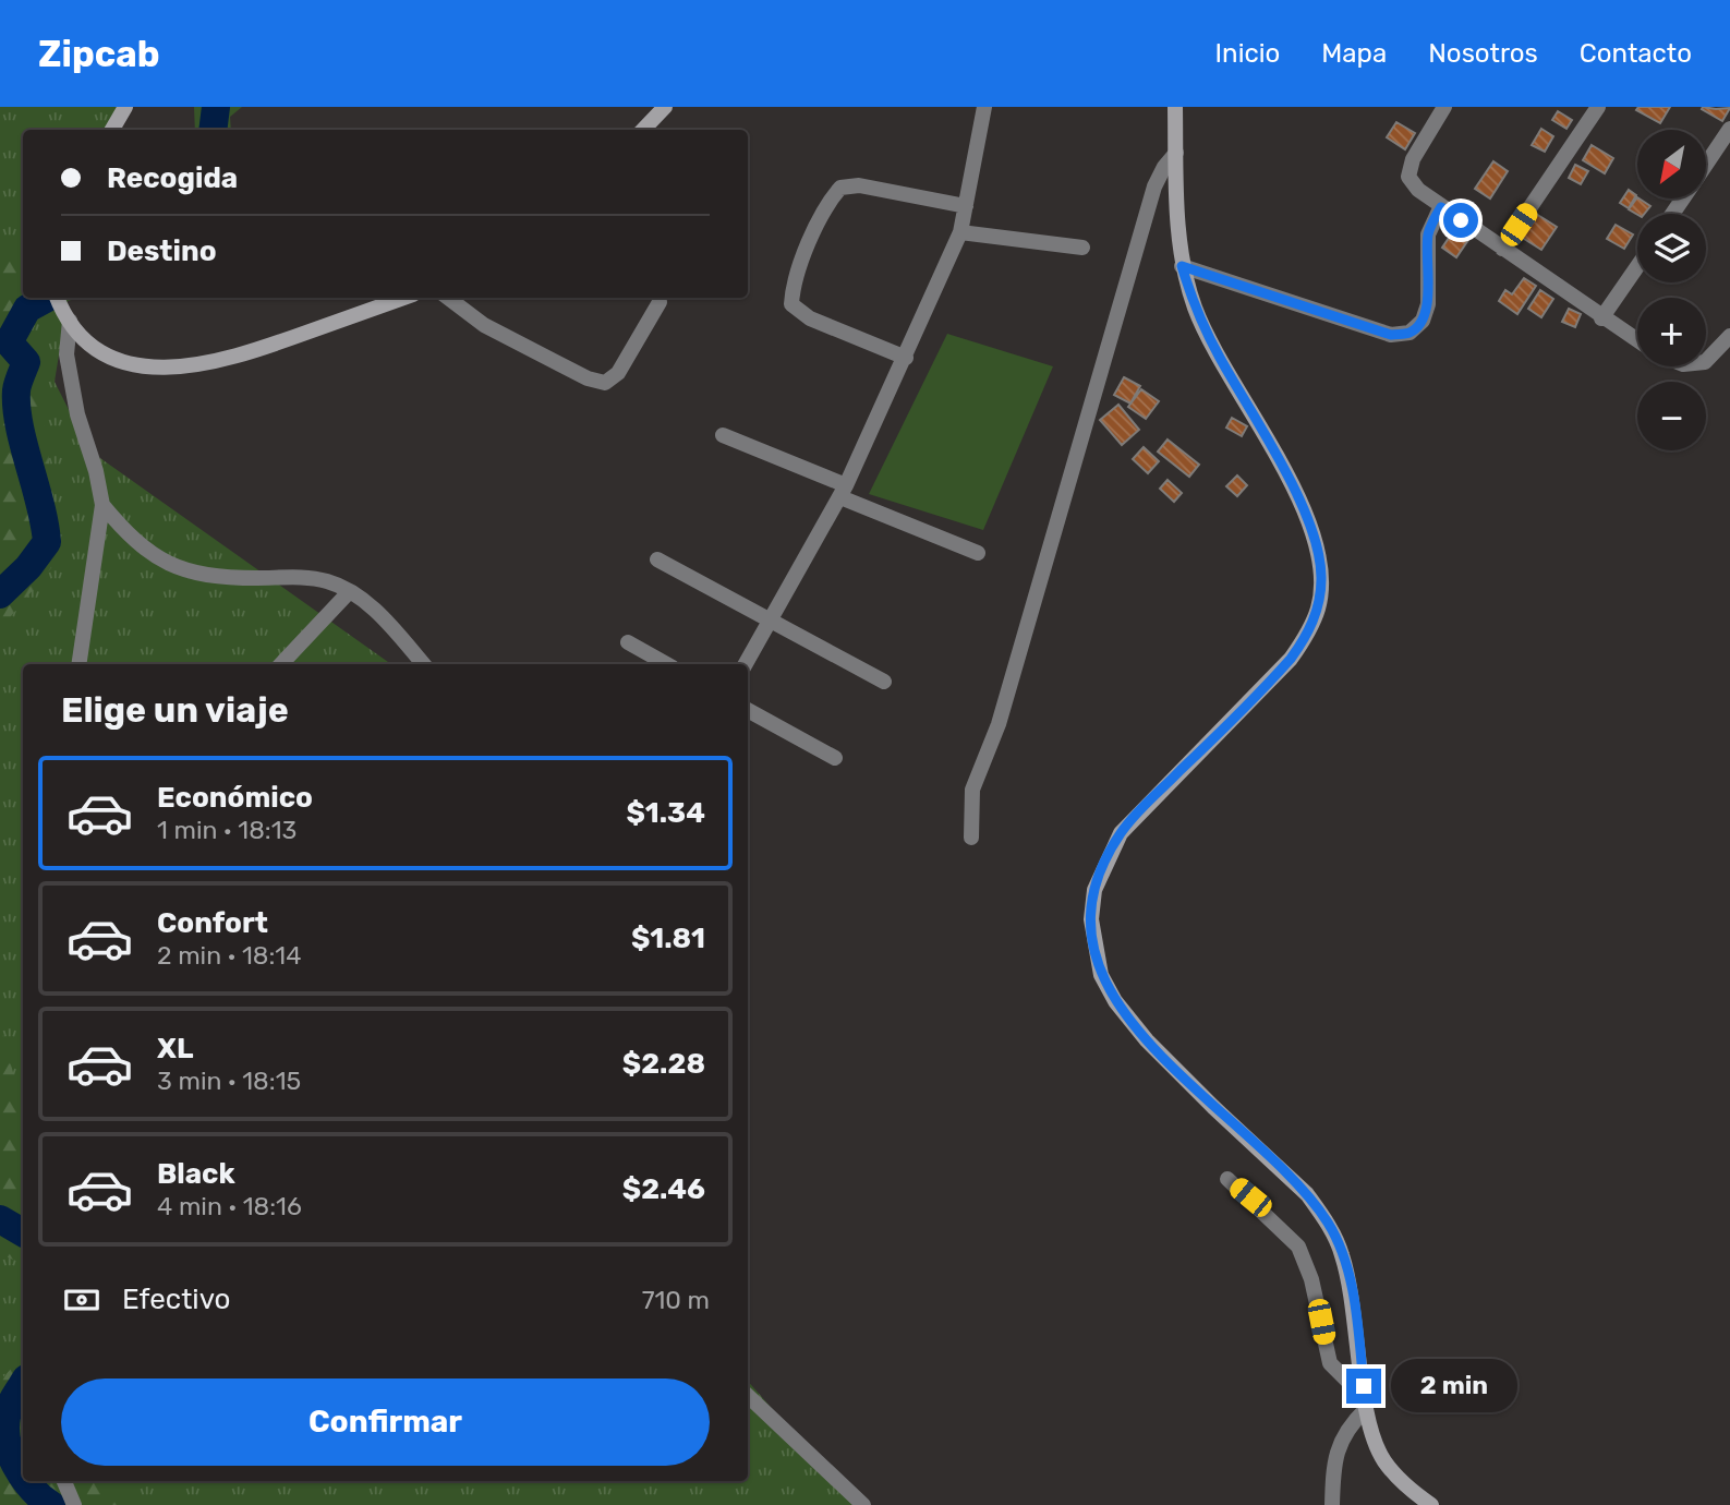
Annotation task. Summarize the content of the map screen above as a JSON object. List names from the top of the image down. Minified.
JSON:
{"north":"bottom left","page":{"header":"Zipcab","nav":["Inicio","Mapa","Nosotros","Contacto"],"map_buttons":["+","−"],"banner":["Recogida","Destino"],"heading":"Elige un viaje","list":[{"name":"Económico","note":"1 min · 18:13","value":"$1.34"},{"name":"Confort","note":"2 min · 18:14","value":"$1.81"},{"name":"XL","note":"3 min · 18:15","value":"$2.28"},{"name":"Black","note":"4 min · 18:16","value":"$2.46"}],"pay":["Efectivo","710 m"],"bubble":"2 min","buttons":"Confirmar"}}
